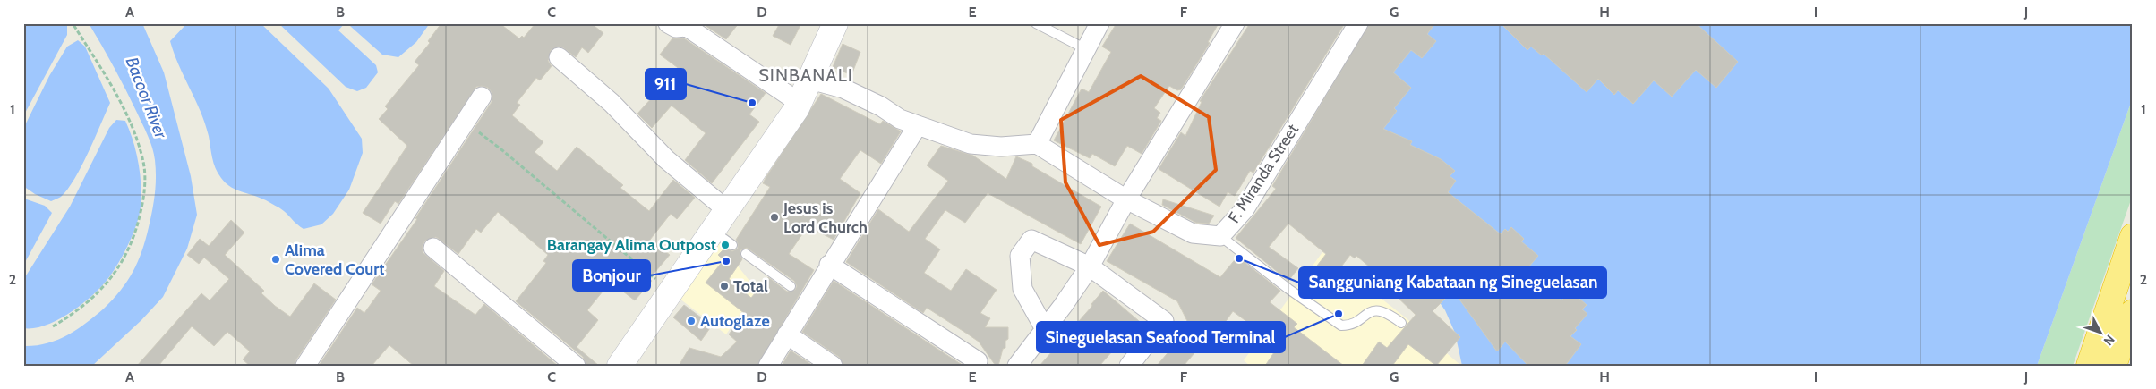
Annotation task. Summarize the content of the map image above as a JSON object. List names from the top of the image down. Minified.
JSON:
{"streets":{"street":["F. Miranda Street"]},"districts":["SINBANALI"],"water":["Bacoor River"],"places":["911","Jesus is Lord Church","Barangay Alima Outpost","Sangguniang Kabataan ng Sineguelasan","Alima Covered Court","Bonjour","Total","Sineguelasan Seafood Terminal","Autoglaze"],"north":"bottom right","grid":{"columns":["A","B","C","D","E","F","G","H","I","J"],"rows":["1","2"]}}
